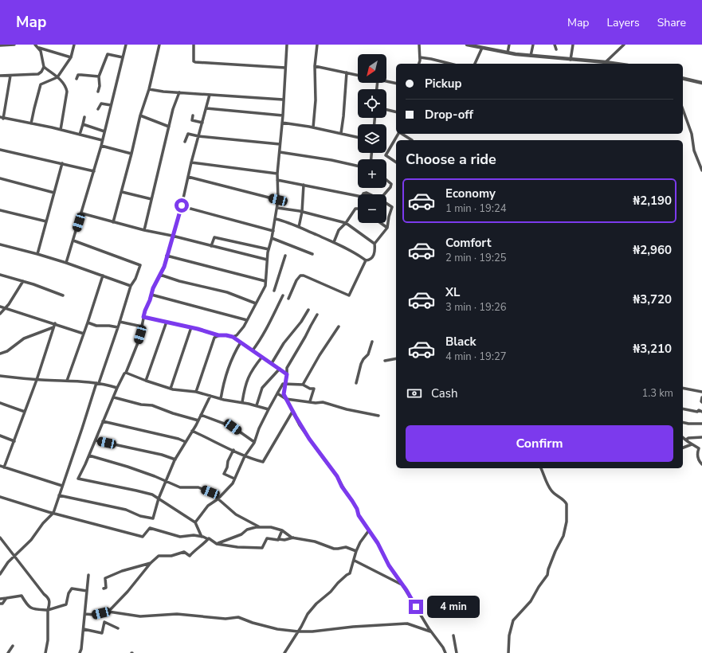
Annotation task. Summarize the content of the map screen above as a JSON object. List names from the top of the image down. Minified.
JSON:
{"north":"bottom left","page":{"header":"Map","nav":["Map","Layers","Share"],"map_buttons":["+","−"],"banner":["Pickup","Drop-off"],"heading":"Choose a ride","list":[{"name":"Economy","note":"1 min · 19:24","value":"₦2,190"},{"name":"Comfort","note":"2 min · 19:25","value":"₦2,960"},{"name":"XL","note":"3 min · 19:26","value":"₦3,720"},{"name":"Black","note":"4 min · 19:27","value":"₦3,210"}],"pay":["Cash","1.3 km"],"buttons":"Confirm","bubble":"4 min"}}
